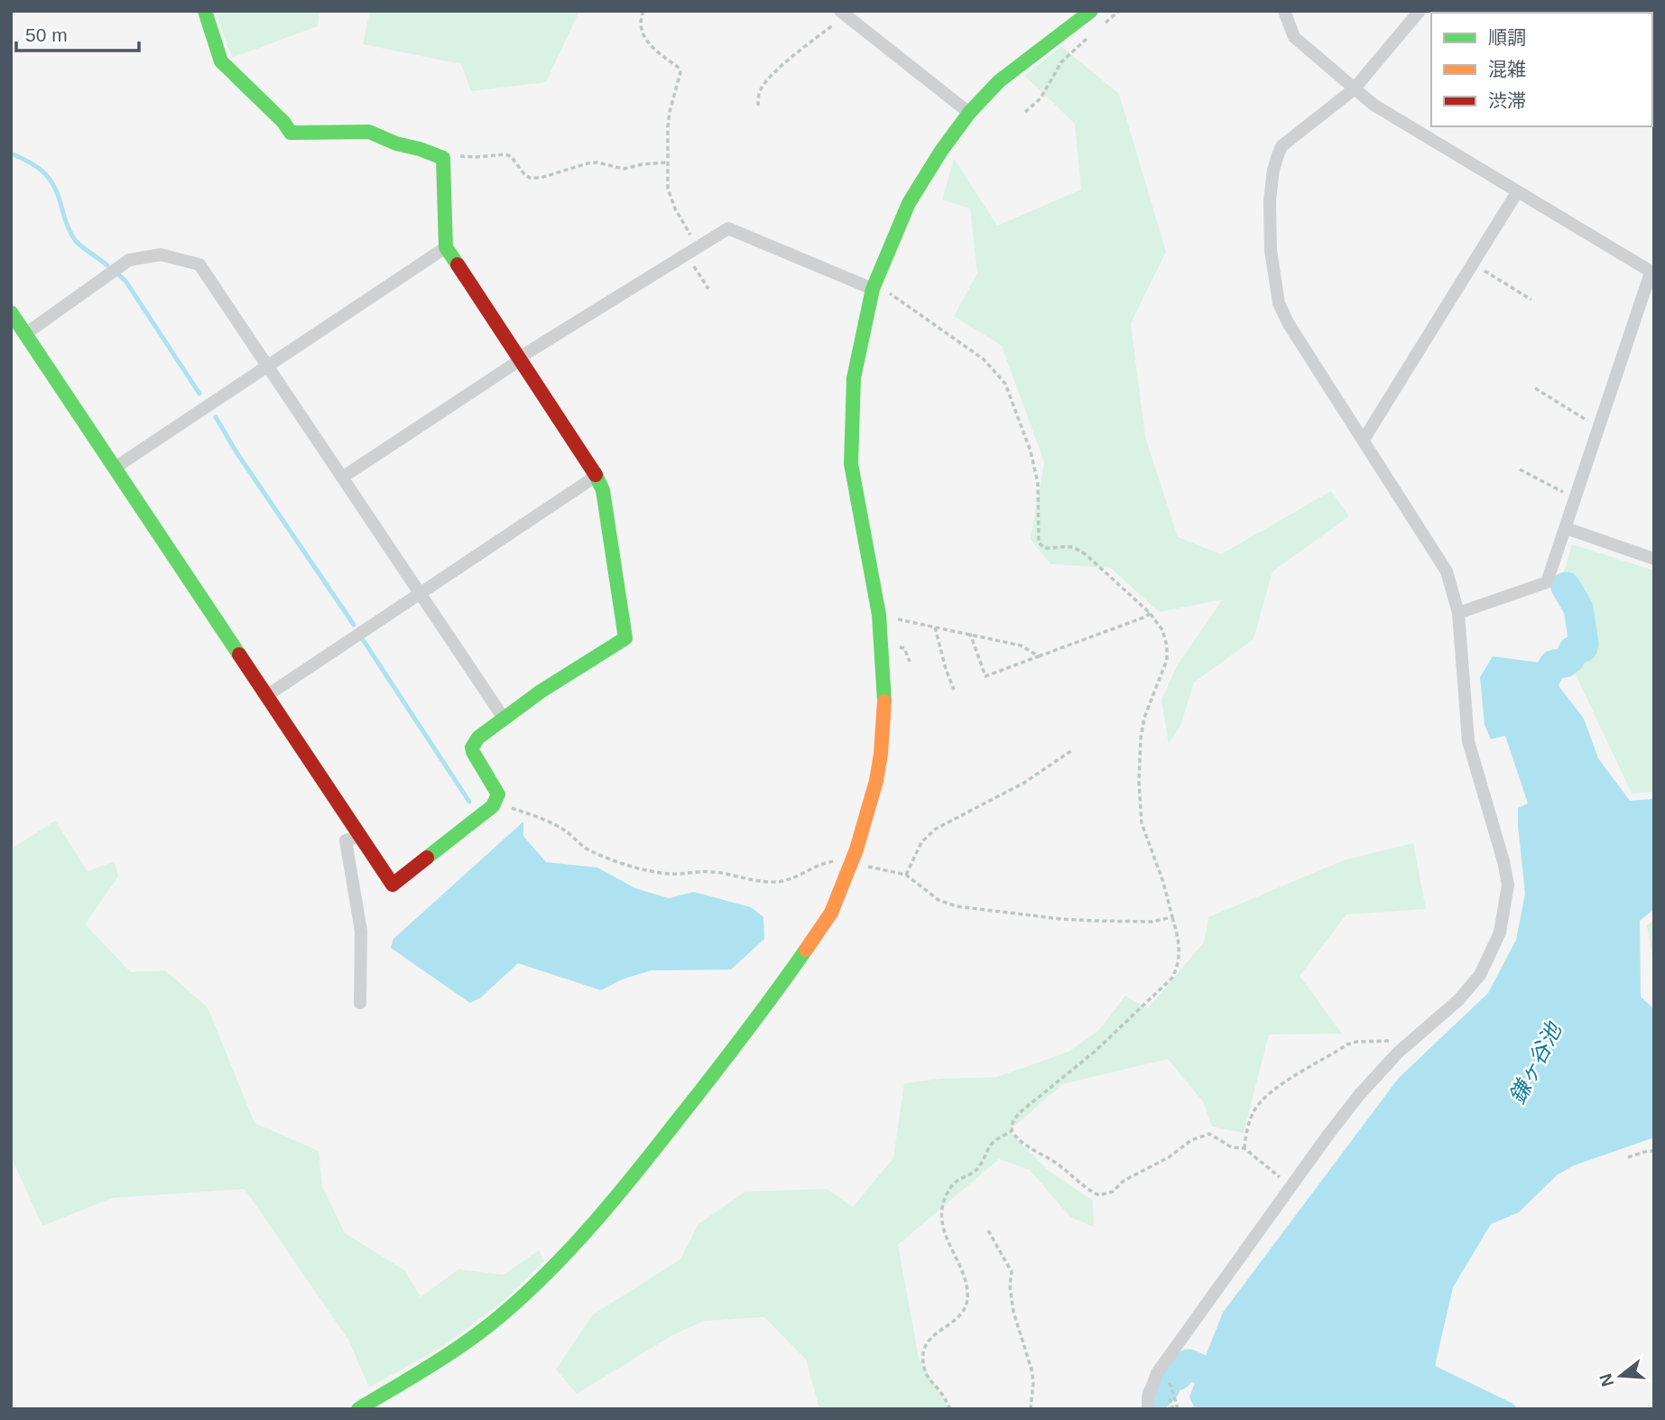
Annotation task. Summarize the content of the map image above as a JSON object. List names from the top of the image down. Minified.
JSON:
{"water":["鎌ヶ谷池"],"legend":["順調","混雑","渋滞"],"scale_bar":"50 m","north":"left"}
